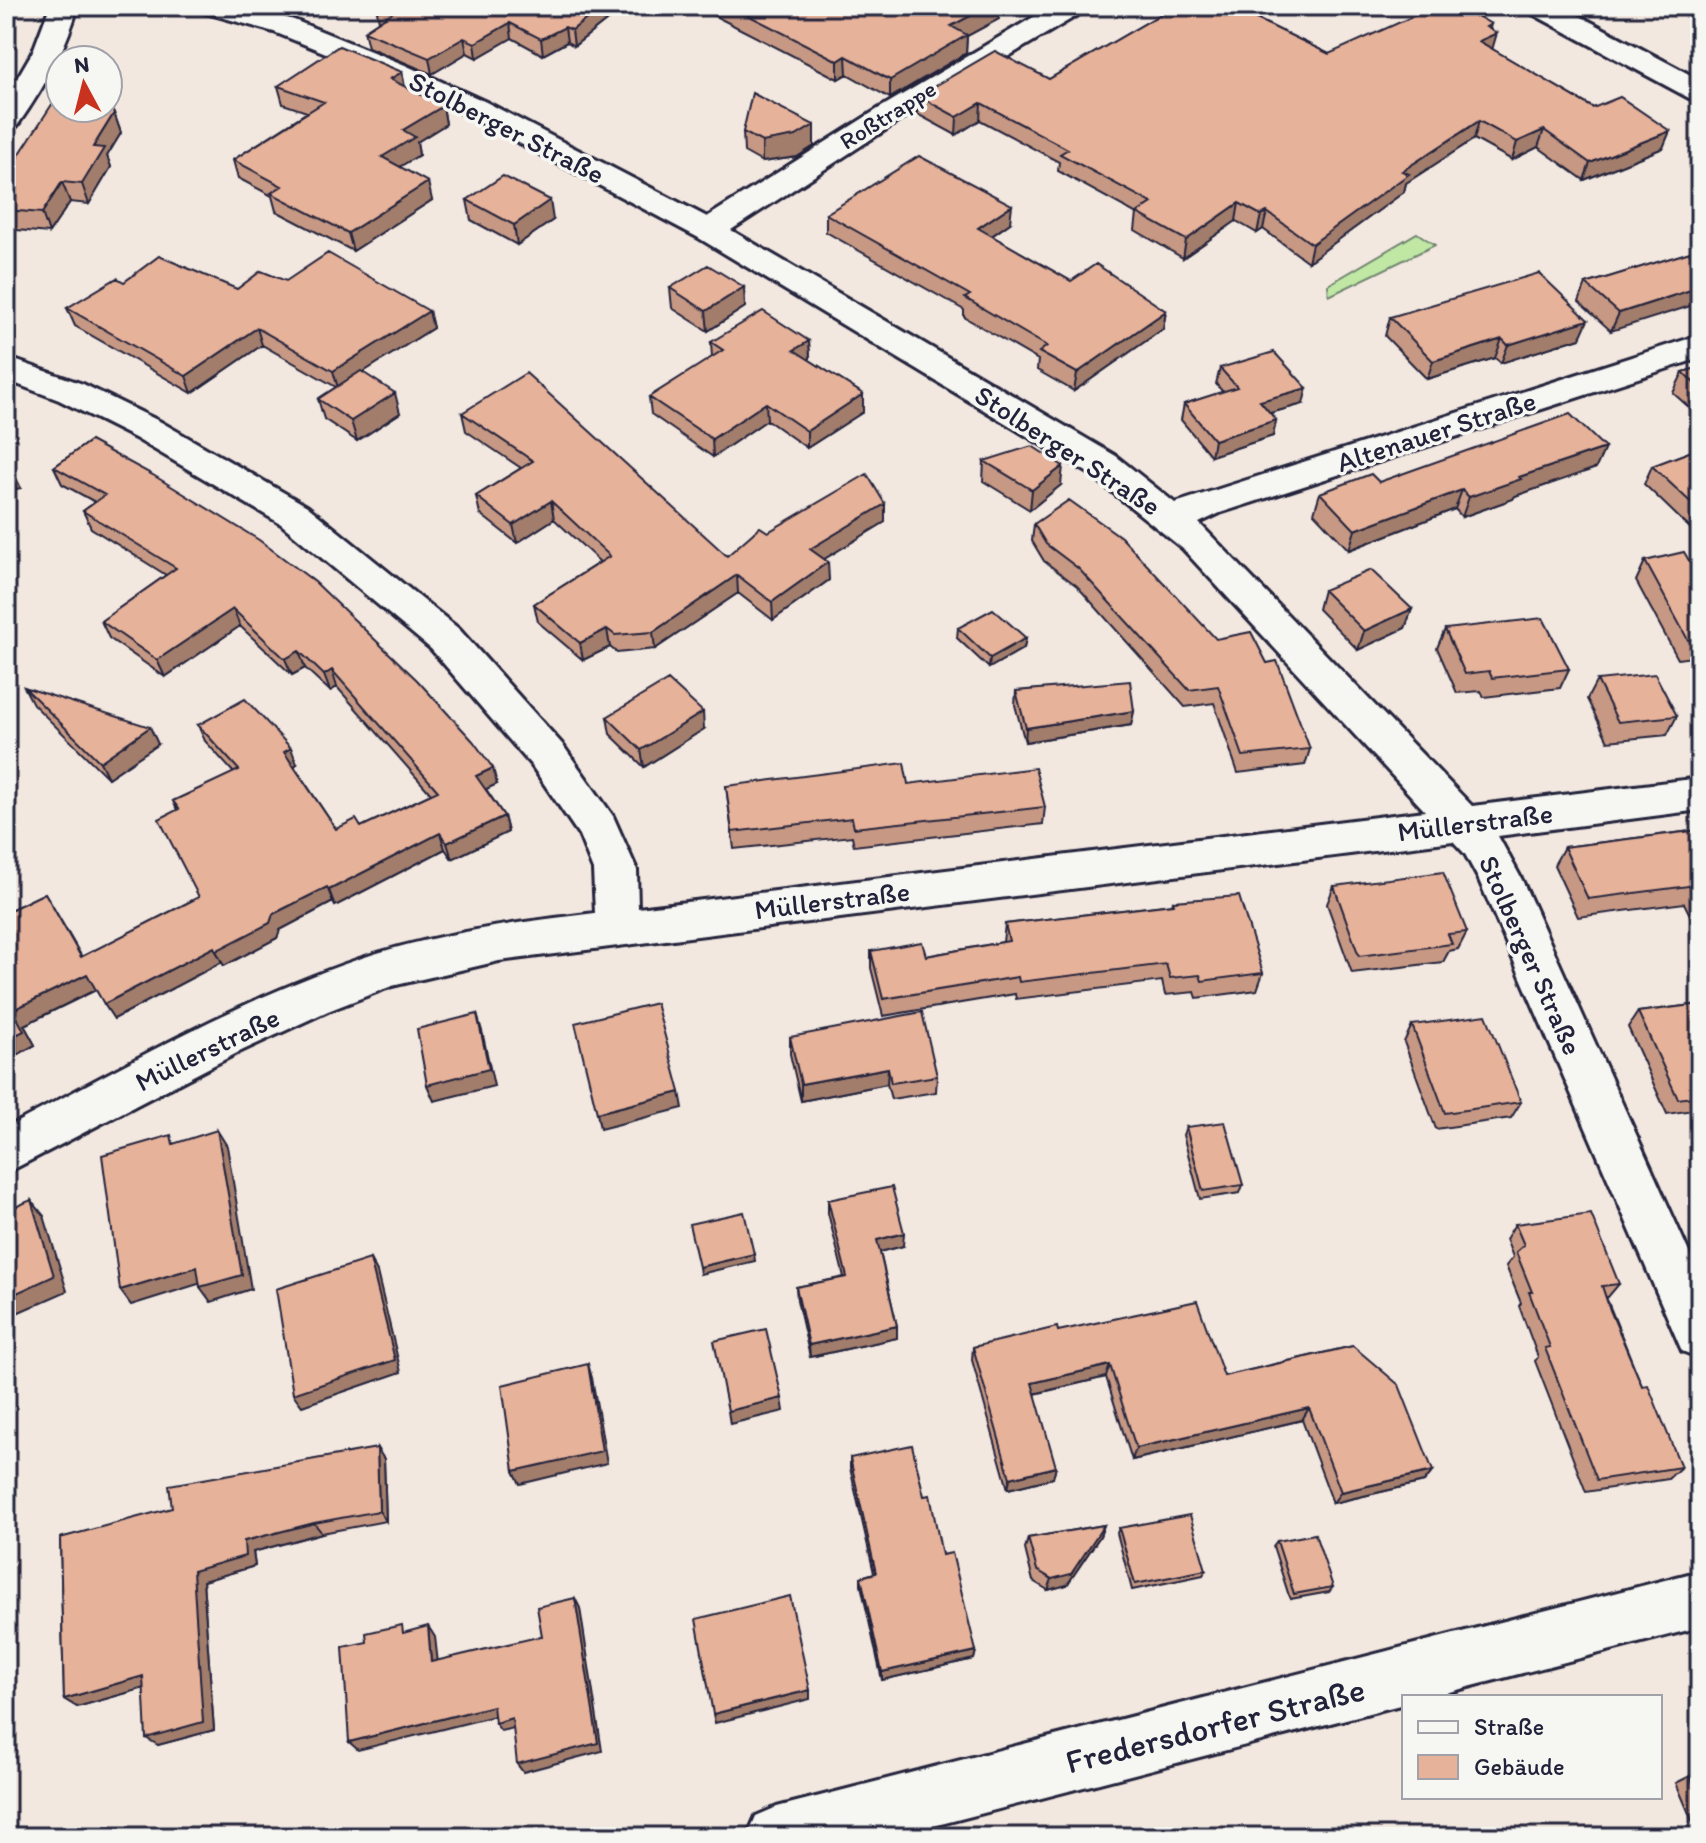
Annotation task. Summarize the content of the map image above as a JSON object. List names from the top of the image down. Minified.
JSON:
{"streets":{"street":["Roßtrappe","Stolberger Straße","Altenauer Straße","Müllerstraße","Fredersdorfer Straße"]},"crossings":[["Roßtrappe","Stolberger Straße"],["Stolberger Straße","Altenauer Straße"],["Stolberger Straße","Müllerstraße"]],"legend":["Straße","Gebäude"],"north":"top"}
